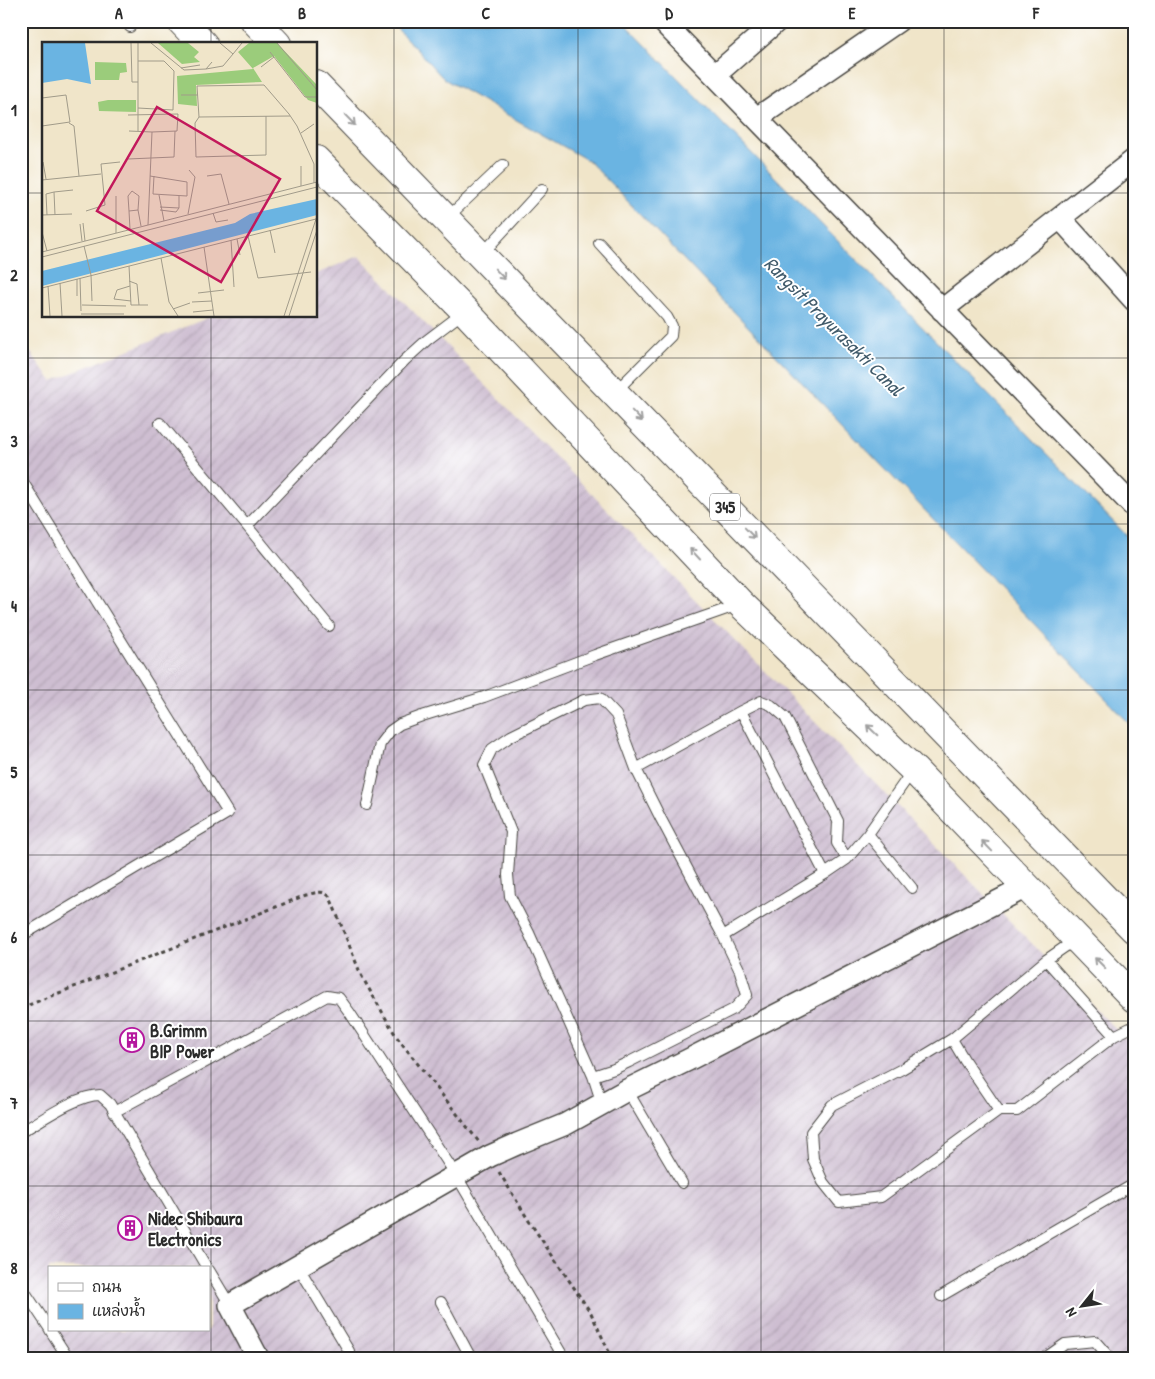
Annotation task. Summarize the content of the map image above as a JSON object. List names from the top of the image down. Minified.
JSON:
{"streets":{"main road":["345"]},"water":["Rangsit Prayurasakti Canal"],"places":{"building":["B.Grimm BIP Power","Nidec Shibaura Electronics"]},"legend":["ถนน","แหล่งน้ำ"],"north":"bottom left","grid":{"columns":["A","B","C","D","E","F"],"rows":["1","2","3","4","5","6","7","8"]}}
